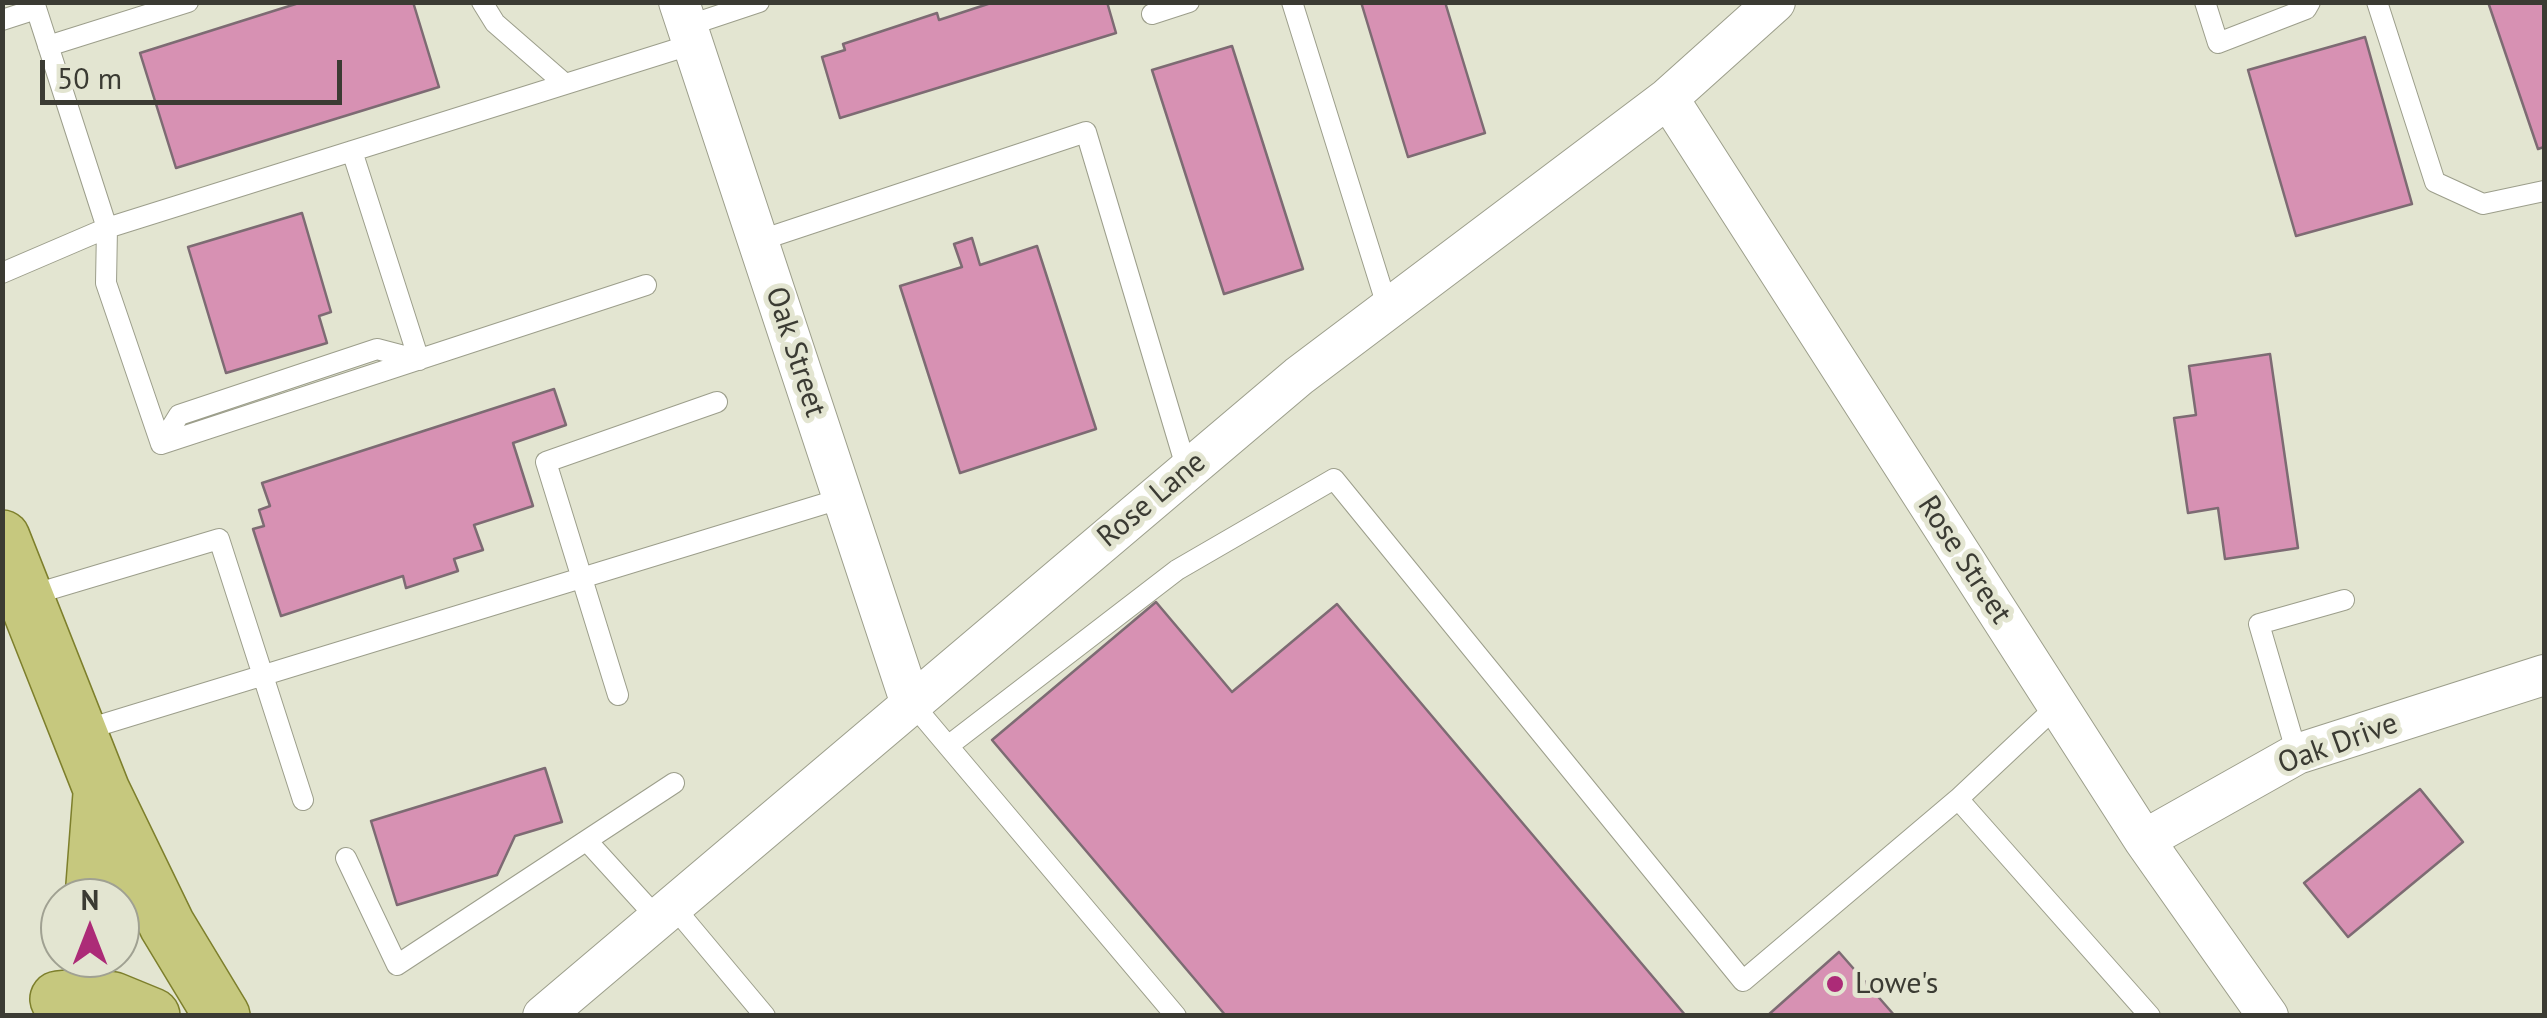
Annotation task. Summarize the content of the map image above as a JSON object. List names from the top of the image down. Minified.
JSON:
{"streets":{"street":["Oak Street","Rose Lane","Rose Street","Oak Drive"]},"crossings":[["Oak Street","Rose Lane"],["Rose Lane","Rose Street"],["Rose Street","Oak Drive"]],"places":["Lowe's"],"scale_bar":"50 m","north":"top"}
